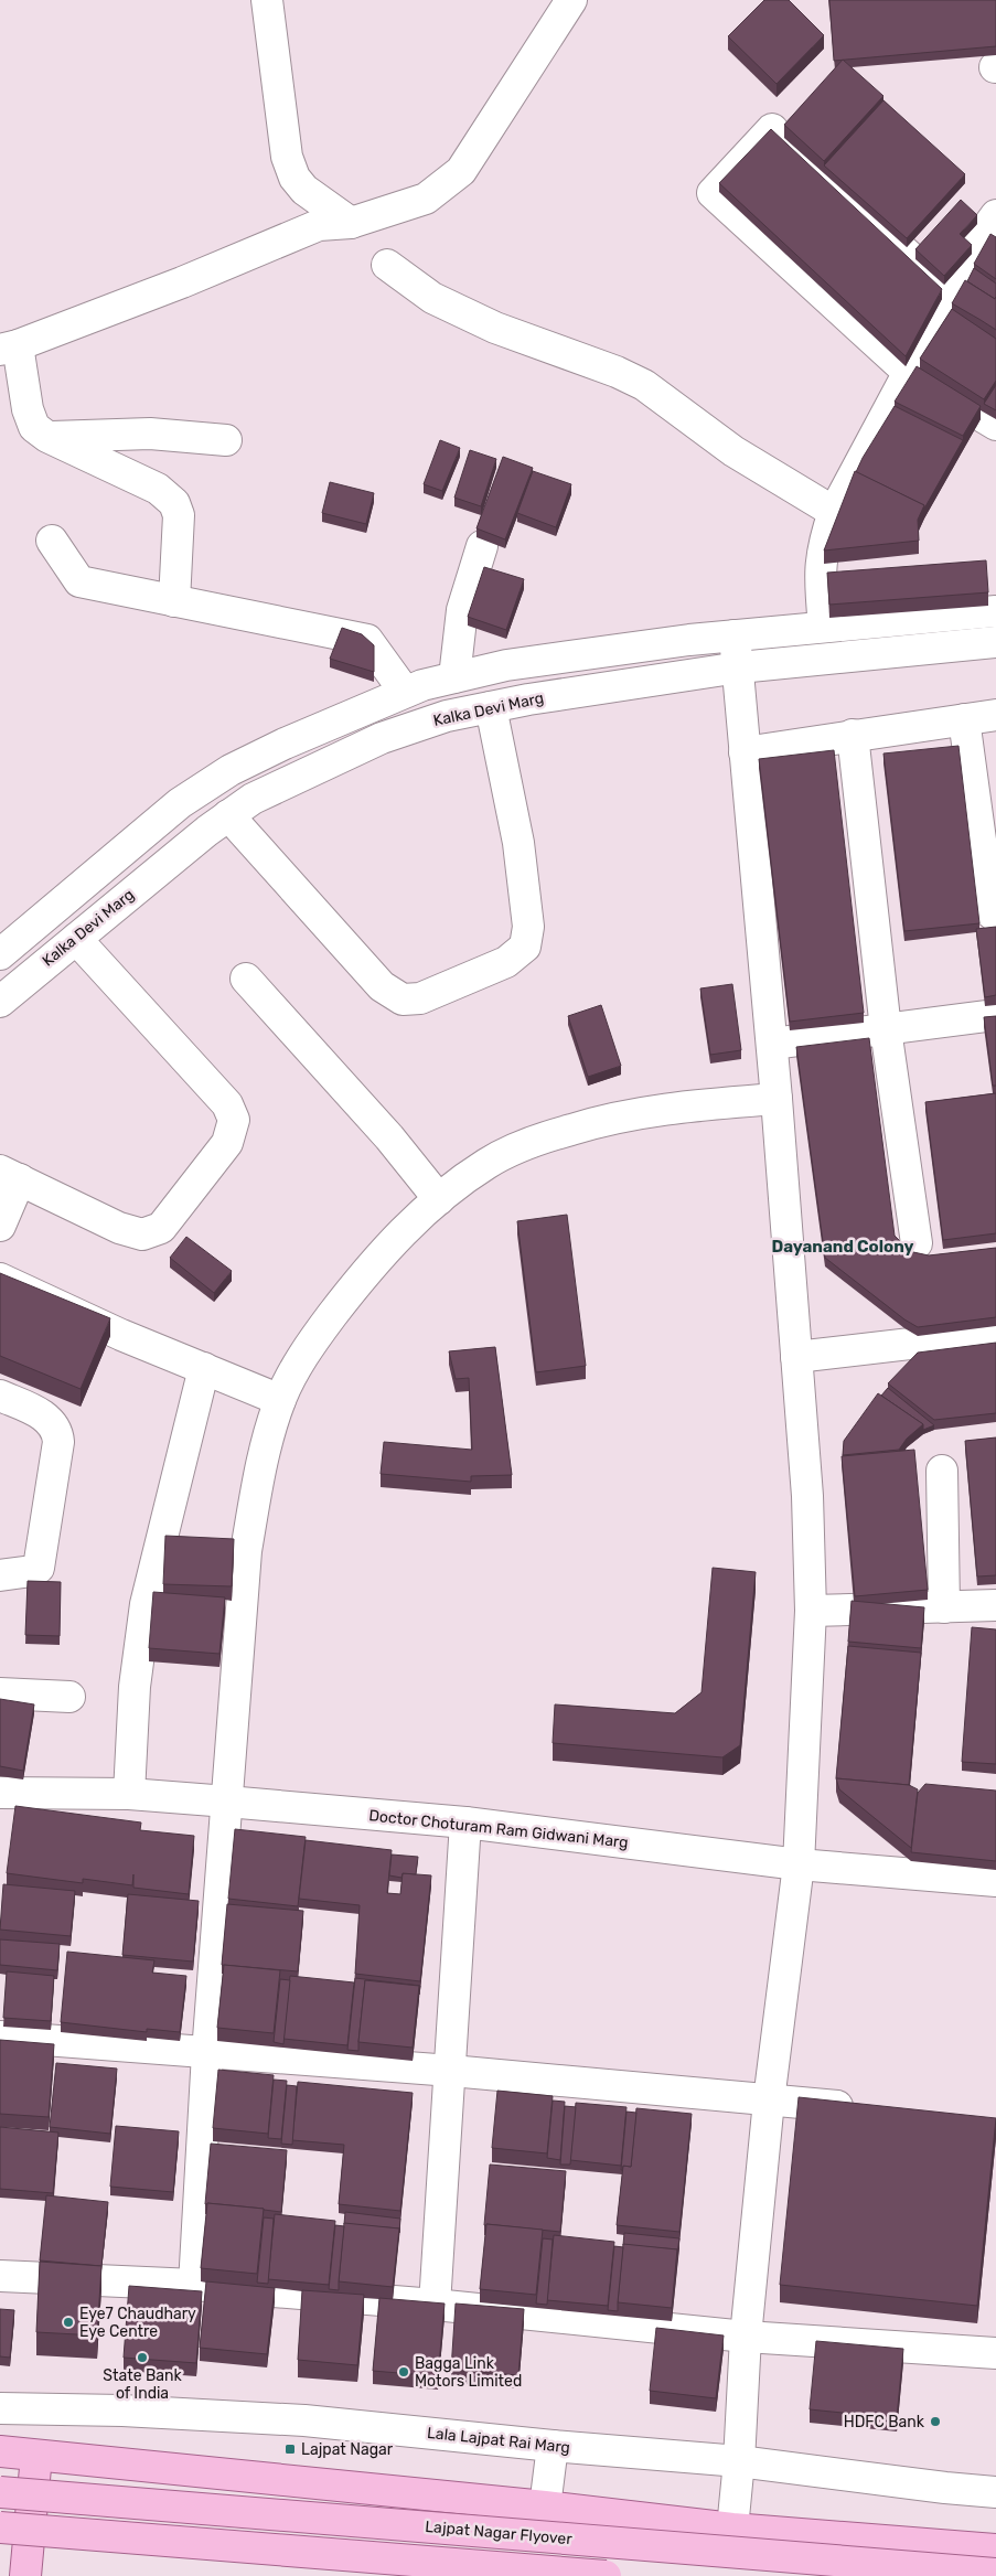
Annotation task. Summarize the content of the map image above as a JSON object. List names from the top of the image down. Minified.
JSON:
{"streets":{"main road":["Lajpat Nagar Flyover"],"street":["Kalka Devi Marg","Doctor Choturam Ram Gidwani Marg","Lala Lajpat Rai Marg"]},"districts":["Dayanand Colony"],"places":{"other":["Eye7 Chaudhary Eye Centre","State Bank of India","Bagga Link Motors Limited","HDFC Bank"],"transit":["Lajpat Nagar"]}}
